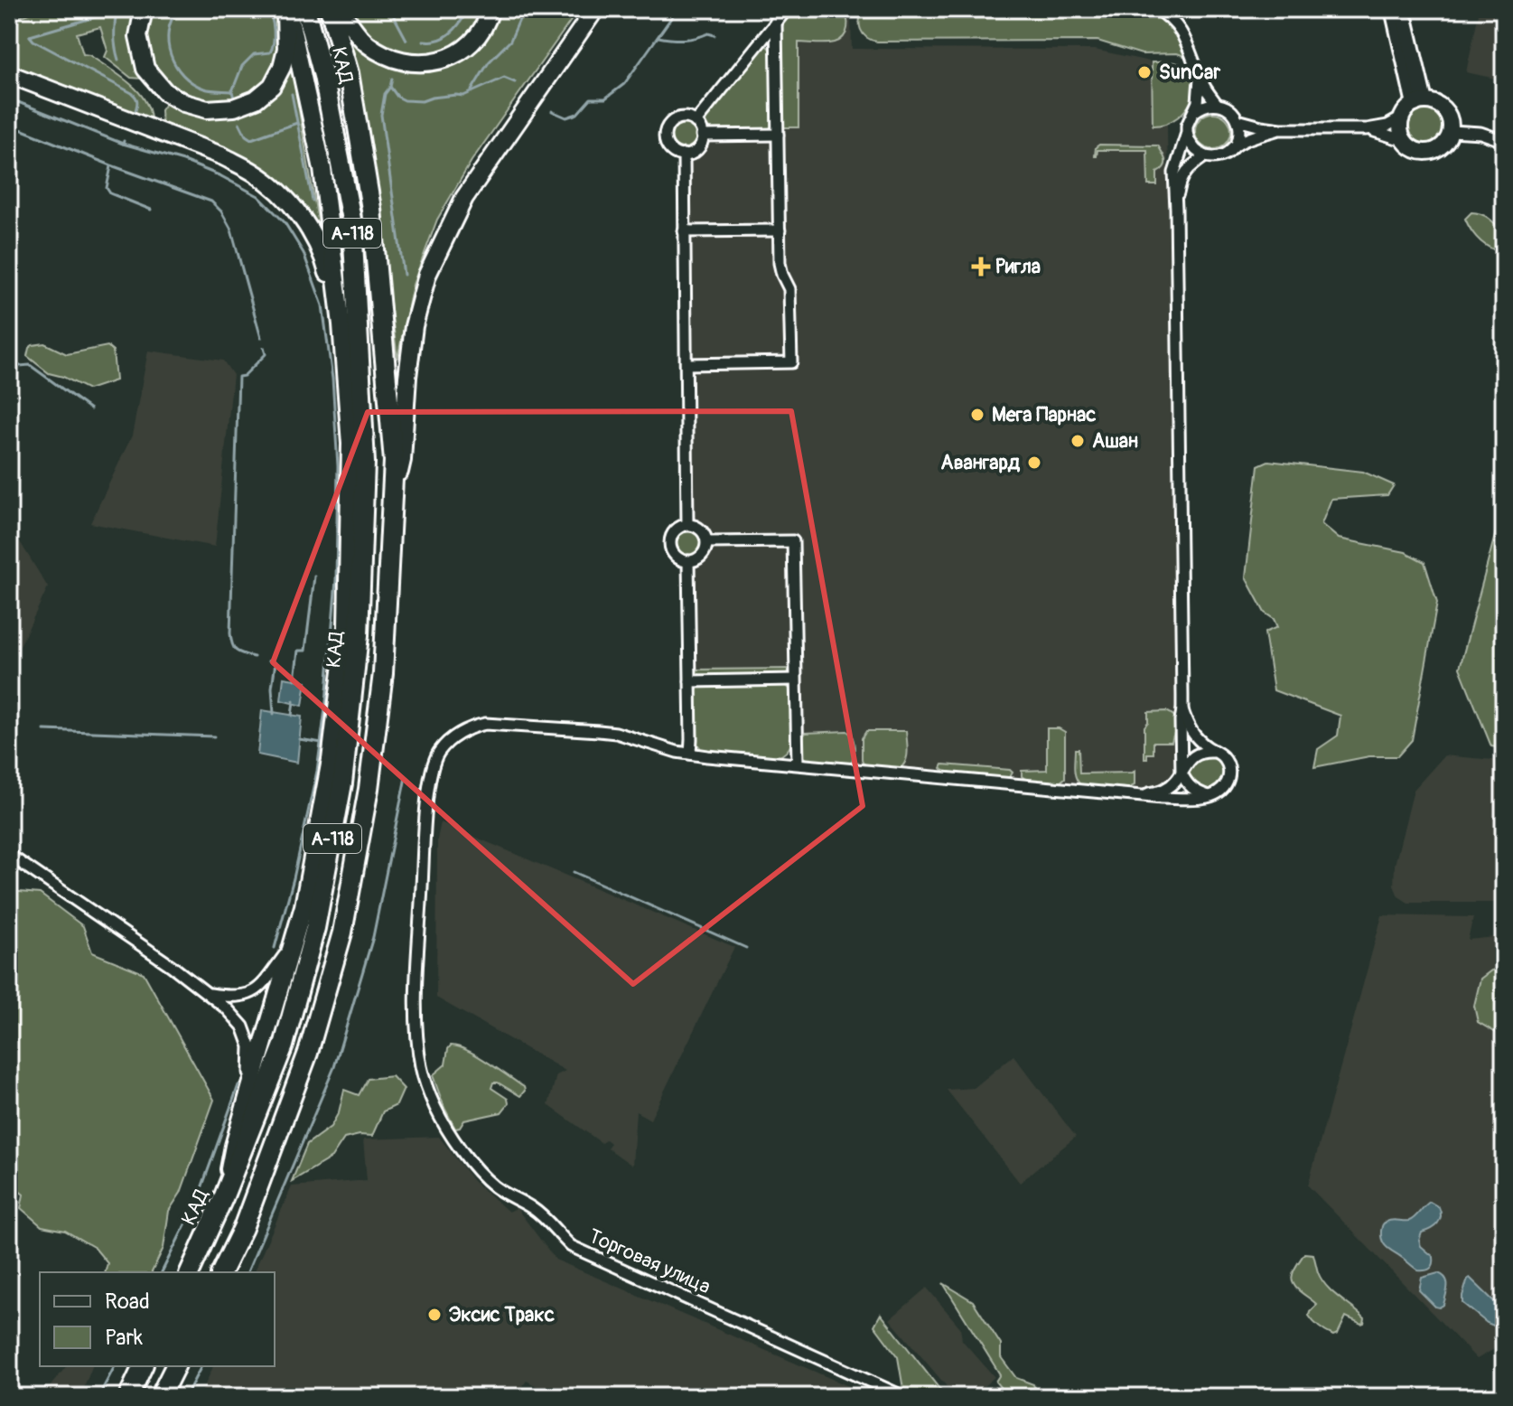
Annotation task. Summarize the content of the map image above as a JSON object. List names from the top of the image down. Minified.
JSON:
{"streets":{"highway":["КАД","А-118"],"street":["Торговая улица"]},"places":{"other":["SunCar","Мега Парнас","Ашан","Авангард","Эксис Тракс"],"health":["Ригла"]},"legend":["Road","Park"]}
